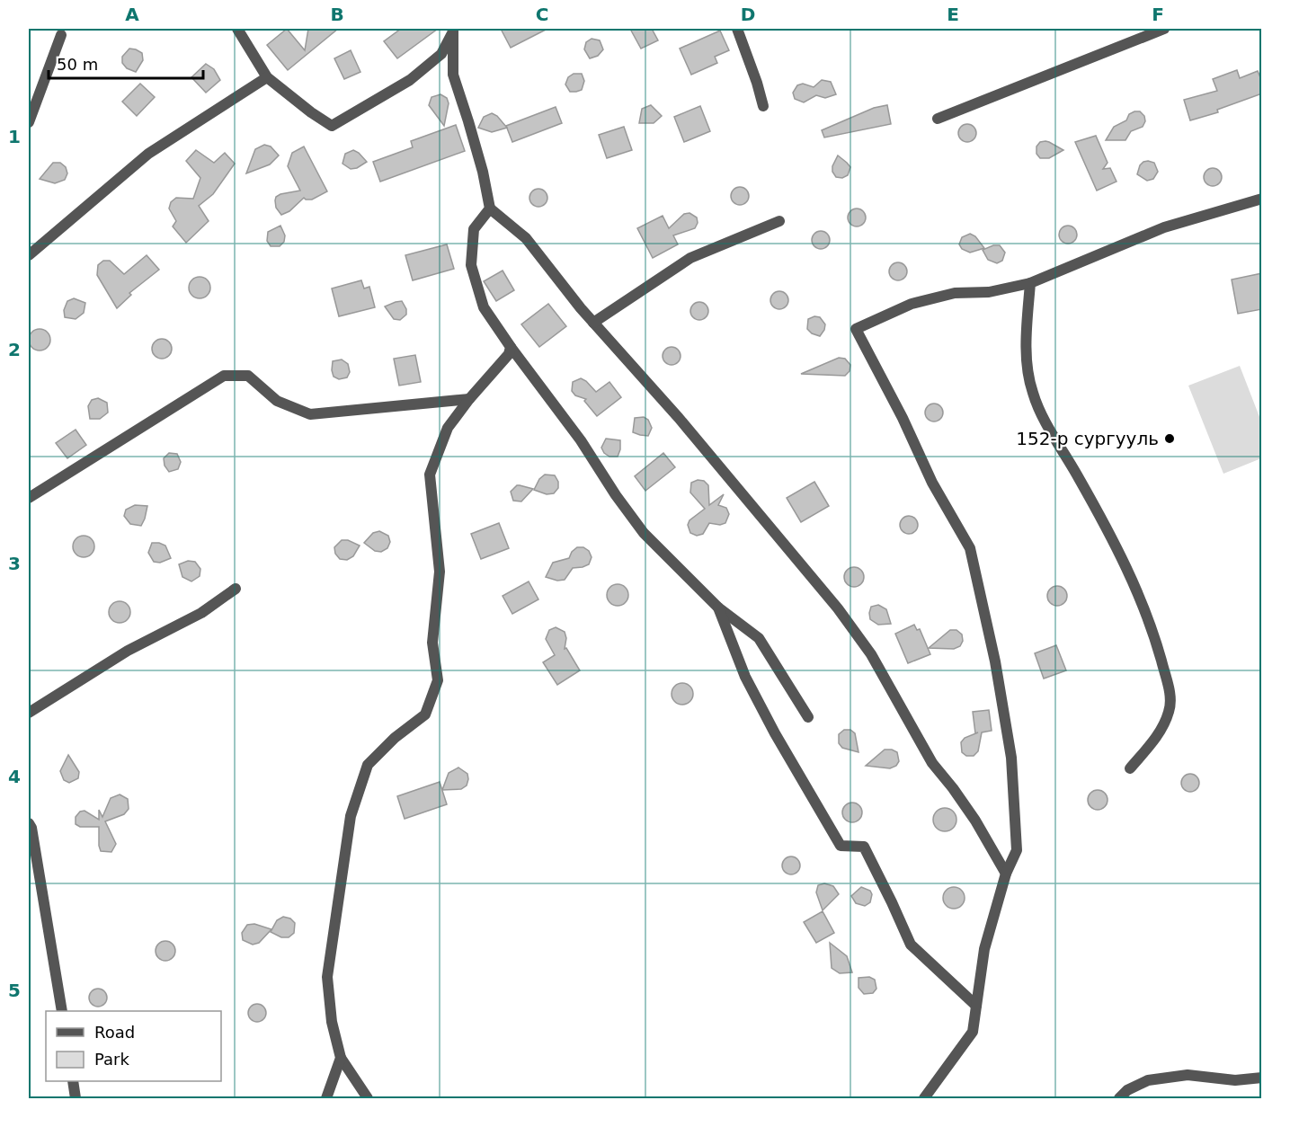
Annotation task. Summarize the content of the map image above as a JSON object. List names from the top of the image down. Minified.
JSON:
{"places":["152-р сургууль"],"legend":["Road","Park"],"scale_bar":"50 m","grid":{"columns":["A","B","C","D","E","F"],"rows":["1","2","3","4","5"]}}
